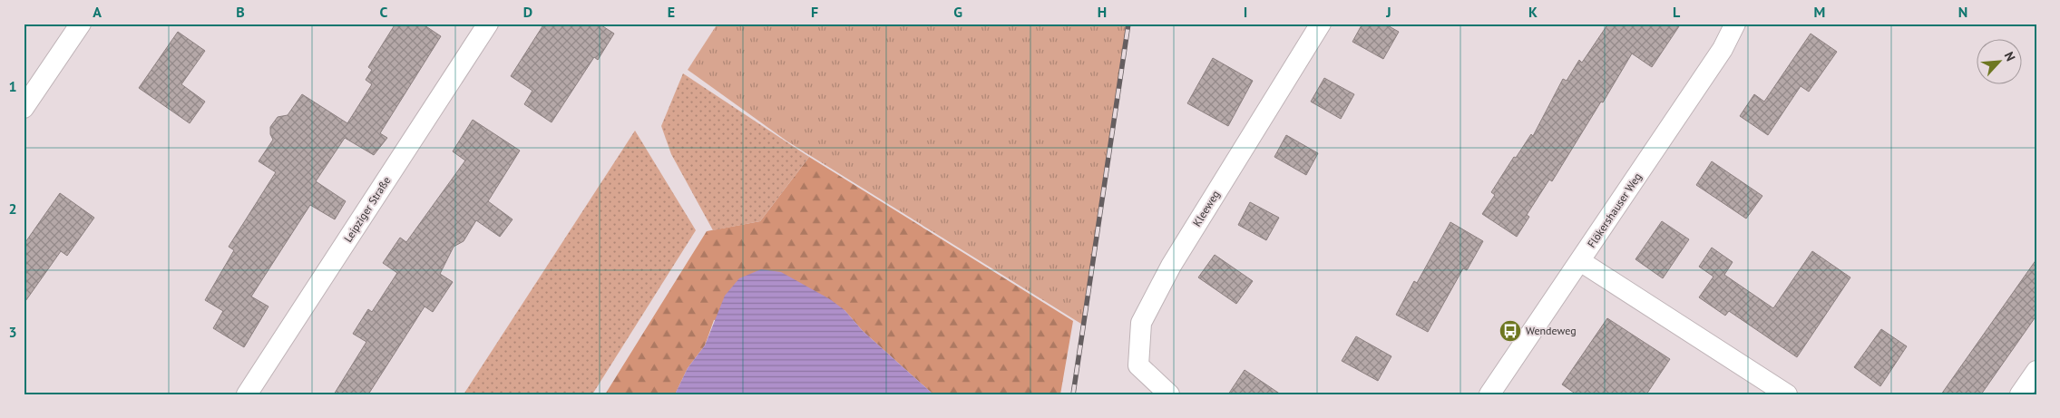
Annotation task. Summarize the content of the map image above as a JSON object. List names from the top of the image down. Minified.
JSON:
{"streets":{"street":["Kleeweg","Leipziger Straße","Flökershauser Weg"]},"places":{"bus stop":["Wendeweg"]},"north":"top right","grid":{"columns":["A","B","C","D","E","F","G","H","I","J","K","L","M","N"],"rows":["1","2","3"]}}
